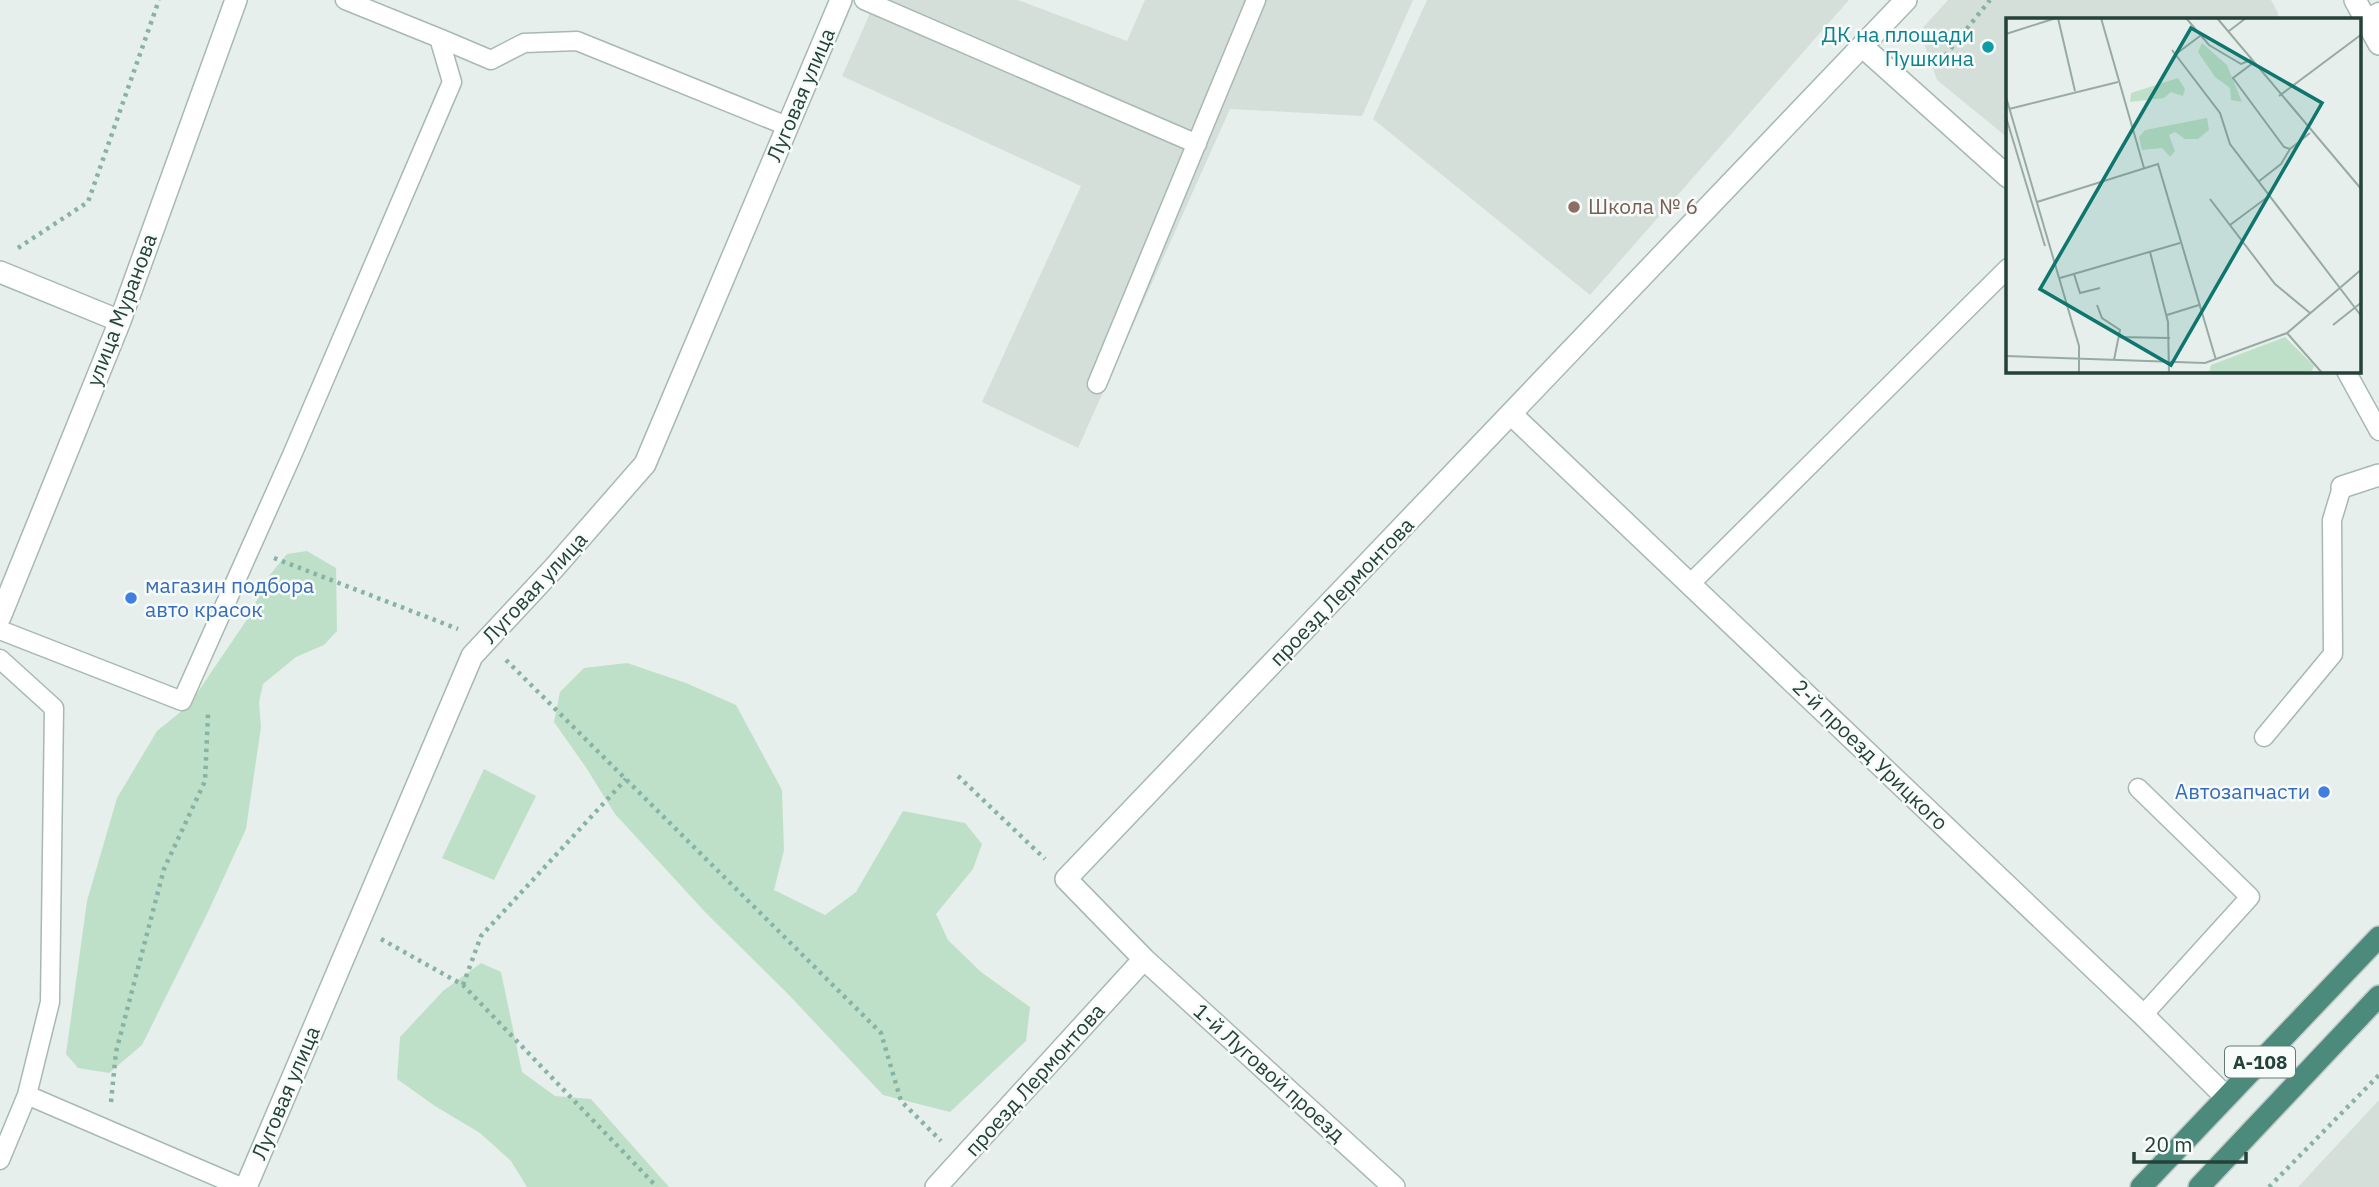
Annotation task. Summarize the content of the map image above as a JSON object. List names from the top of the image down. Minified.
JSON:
{"streets":{"highway":["А-108"],"street":["Луговая улица","улица Муранова","проезд Лермонтова","2-й проезд Урицкого","1-й Луговой проезд"]},"crossings":[["проезд Лермонтова","2-й проезд Урицкого"],["проезд Лермонтова","1-й Луговой проезд"],["2-й проезд Урицкого","А-108"]],"places":["ДК на площади Пушкина","Школа № 6","магазин подбора авто красок","Автозапчасти"],"scale_bar":"20 m"}
